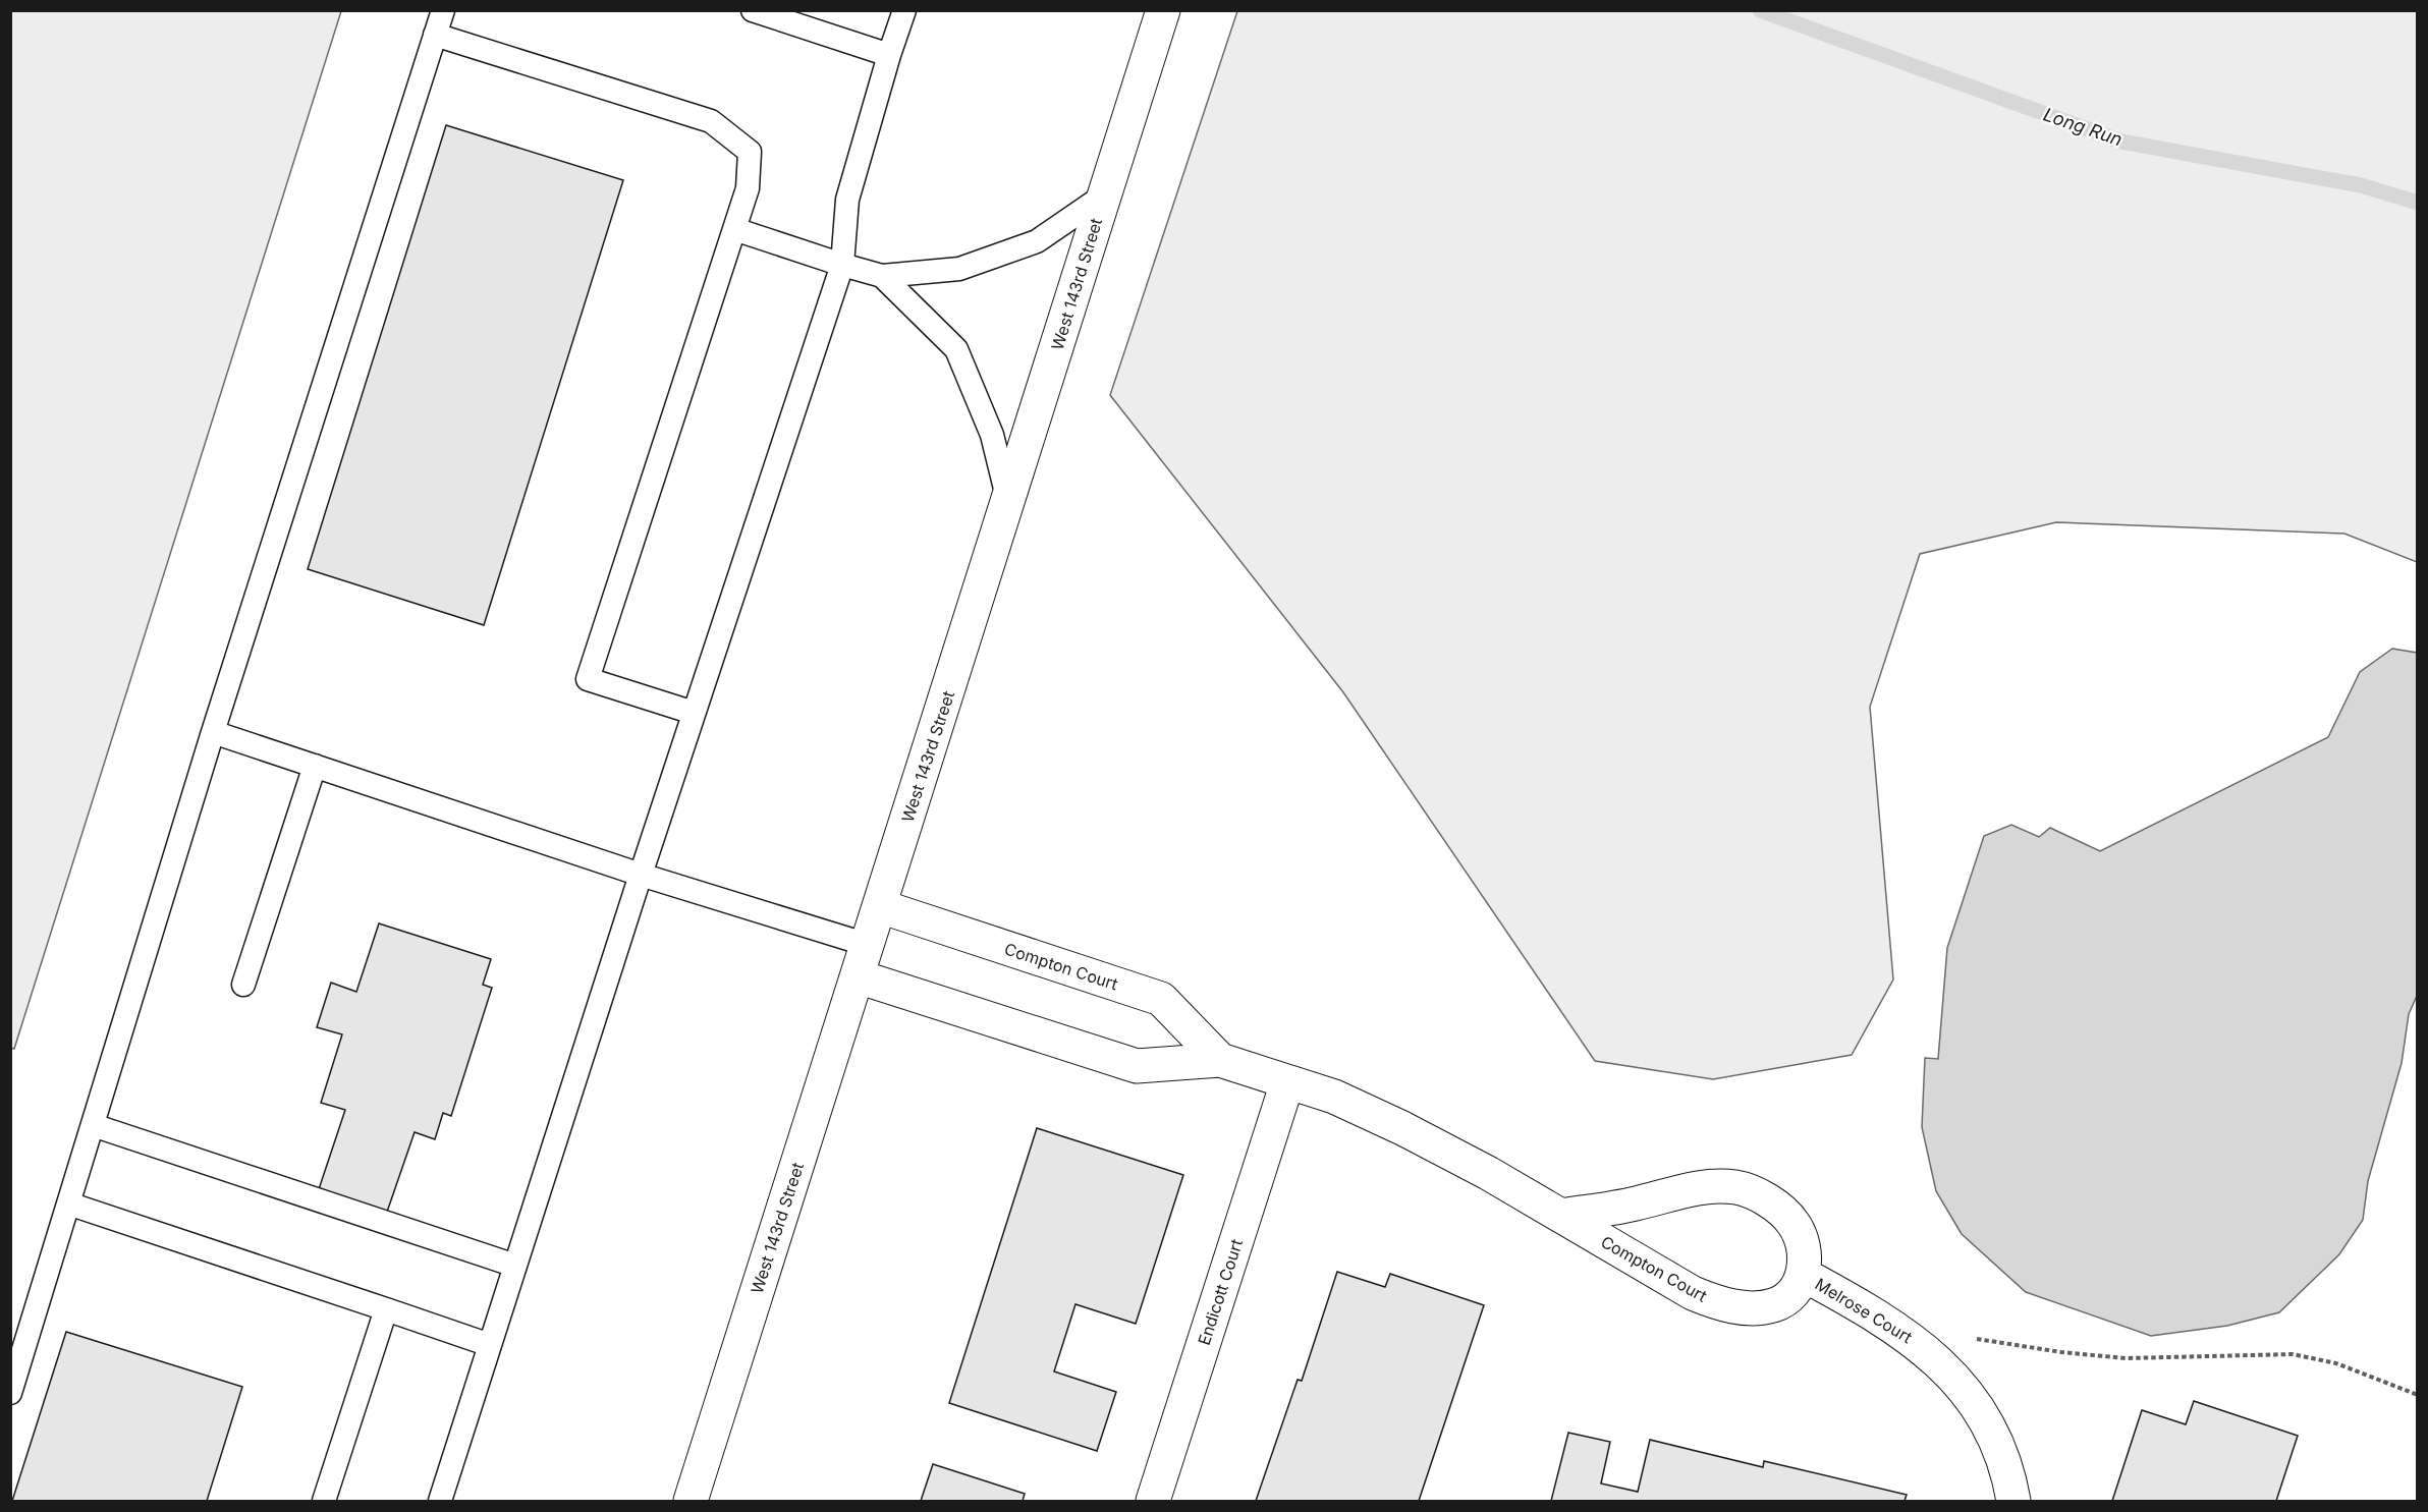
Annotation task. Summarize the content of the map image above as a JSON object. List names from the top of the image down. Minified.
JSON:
{"streets":{"street":["West 143rd Street","Compton Court","Endicott Court","Melrose Court"]},"crossings":[["West 143rd Street","Compton Court"],["Compton Court","Endicott Court"],["Compton Court","Melrose Court"]],"water":["Long Run"]}
